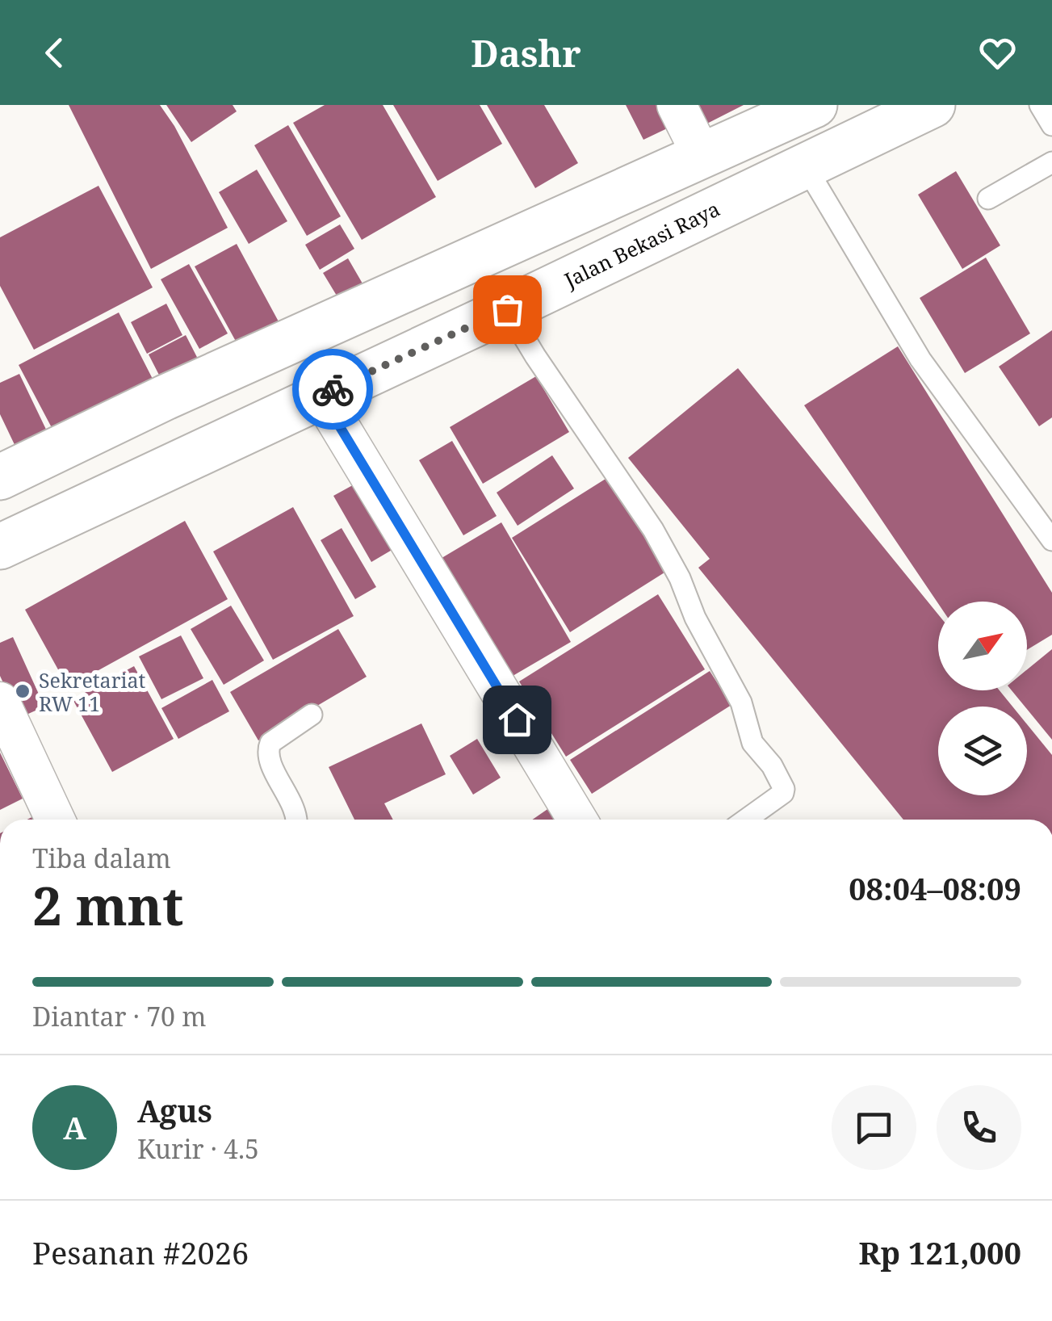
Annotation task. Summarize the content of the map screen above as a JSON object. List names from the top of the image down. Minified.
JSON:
{"streets":{"main road":["Jalan Bekasi Raya"]},"places":["Sekretariat RW 11"],"north":"top right","page":{"header":"Dashr","heading":["2 mnt","Tiba dalam","08:04–08:09"],"panel":["Agus","Kurir · 4.5","Pesanan #2026","Rp 121,000"],"bar":"Diantar · 70 m","round":"A"}}
